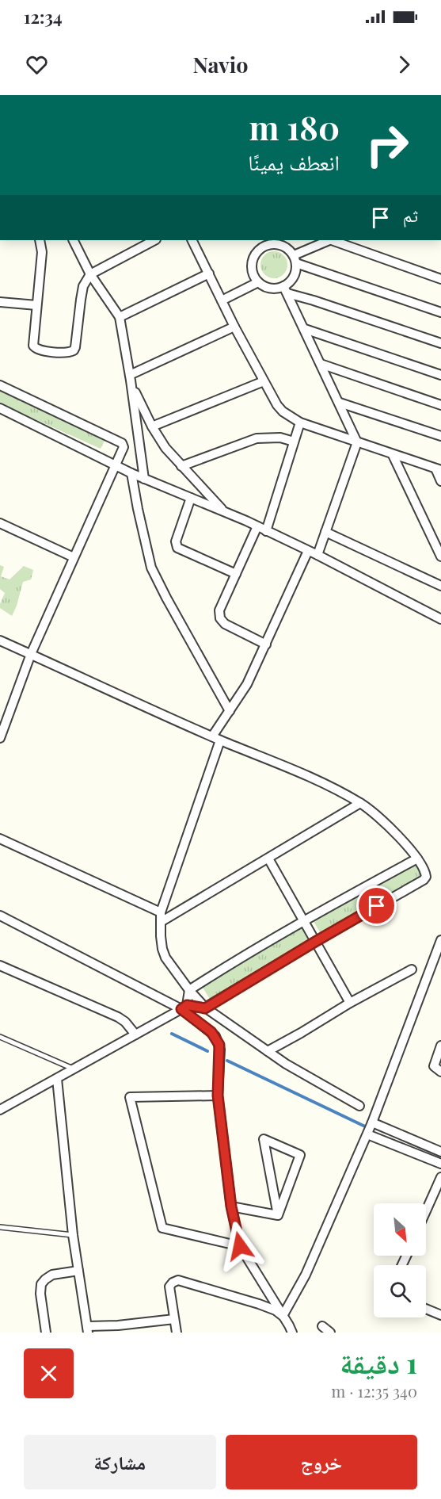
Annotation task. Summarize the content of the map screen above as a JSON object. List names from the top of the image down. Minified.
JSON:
{"north":"bottom right","page":{"status":"12:34","header":"Navio","turn":["180 m","انعطف يمينًا"],"then":"ثم","heading":["1 دقيقة","340 m · 12:35"],"buttons":["خروج","مشاركة"]}}
